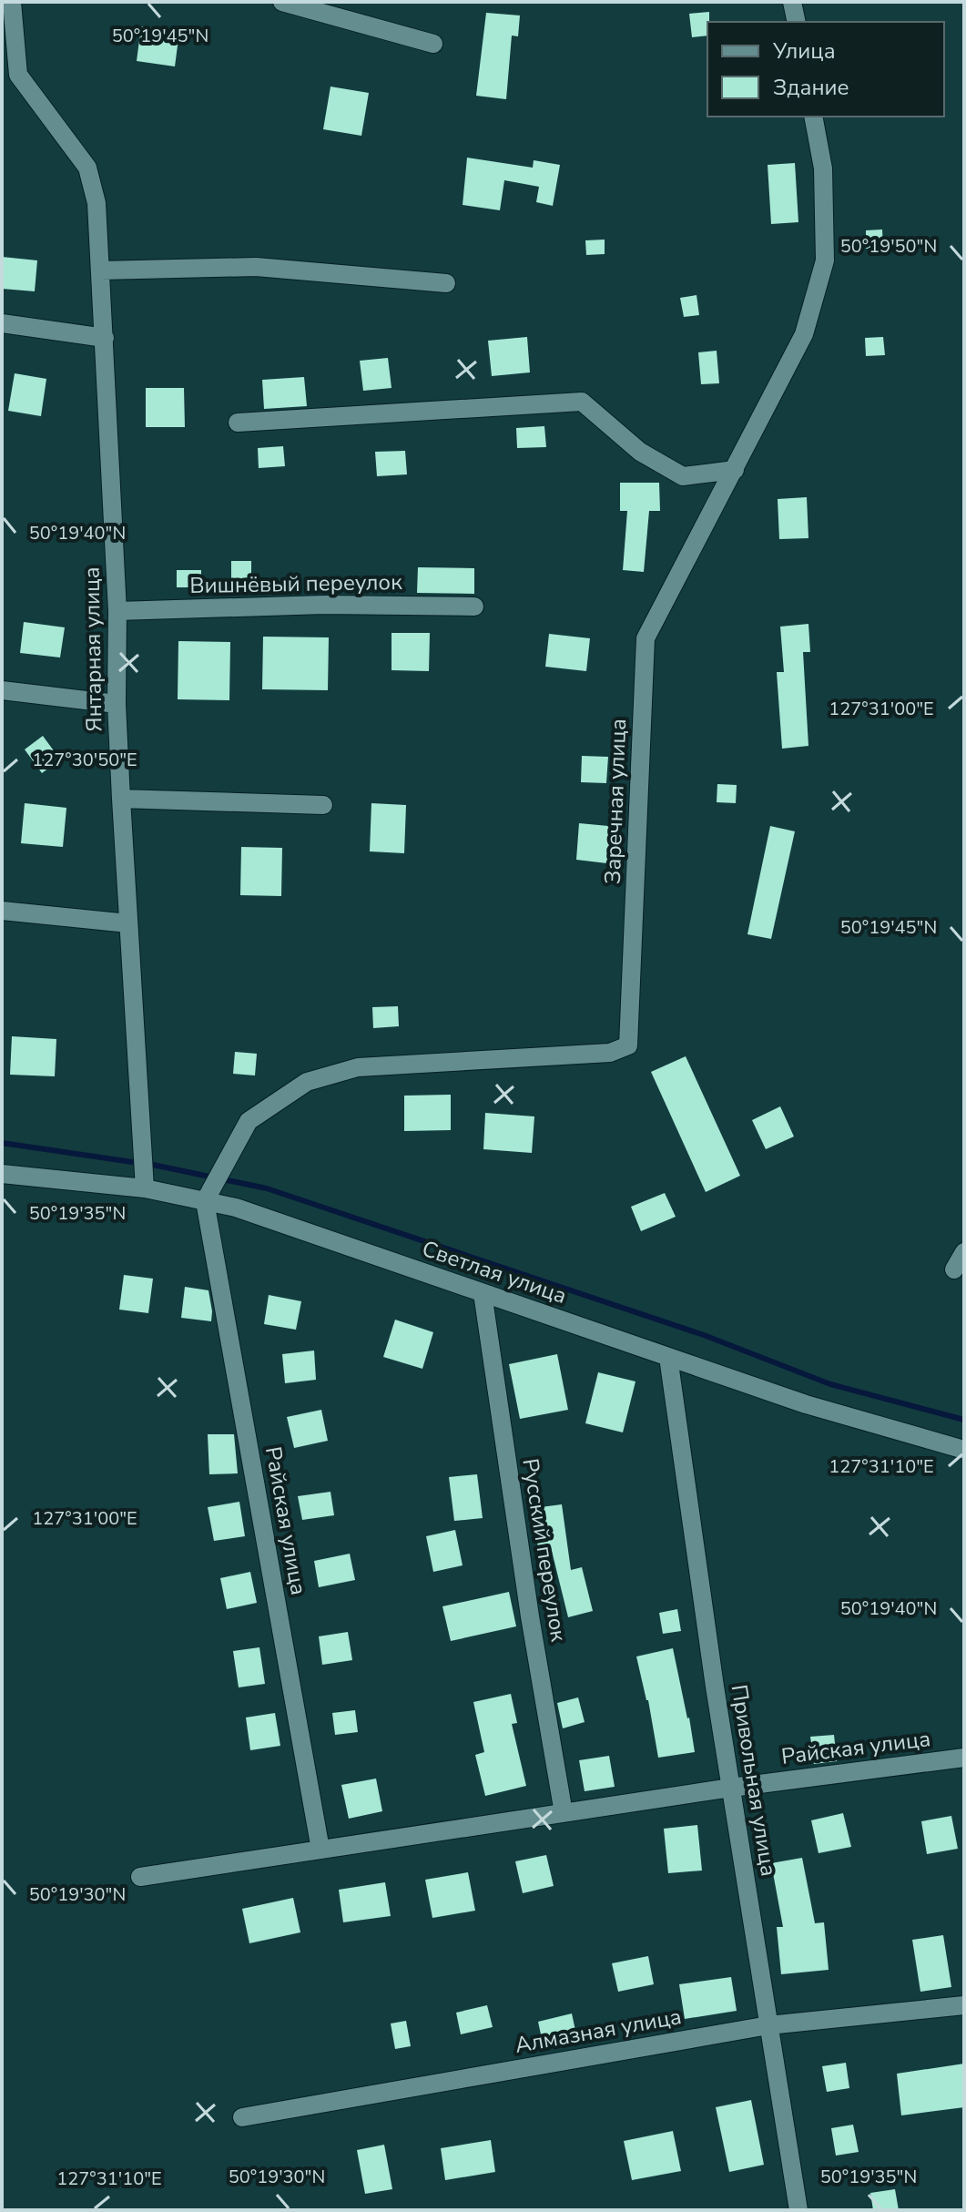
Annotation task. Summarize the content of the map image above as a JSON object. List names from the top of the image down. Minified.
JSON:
{"streets":{"street":["Вишнёвый переулок","Янтарная улица","Заречная улица","Светлая улица","Райская улица","Русский переулок","Привольная улица","Алмазная улица"]},"crossings":[["Вишнёвый переулок","Янтарная улица"],["Янтарная улица","Светлая улица"],["Заречная улица","Светлая улица"],["Заречная улица","Райская улица"],["Светлая улица","Райская улица"],["Светлая улица","Русский переулок"],["Светлая улица","Привольная улица"],["Райская улица","Русский переулок"],["Райская улица","Привольная улица"],["Привольная улица","Алмазная улица"]],"legend":["Улица","Здание"],"coordinates":["50°19'45\"N","50°19'50\"N","50°19'40\"N","127°31'00\"E","127°30'50\"E","50°19'35\"N","127°31'10\"E","50°19'30\"N"]}
